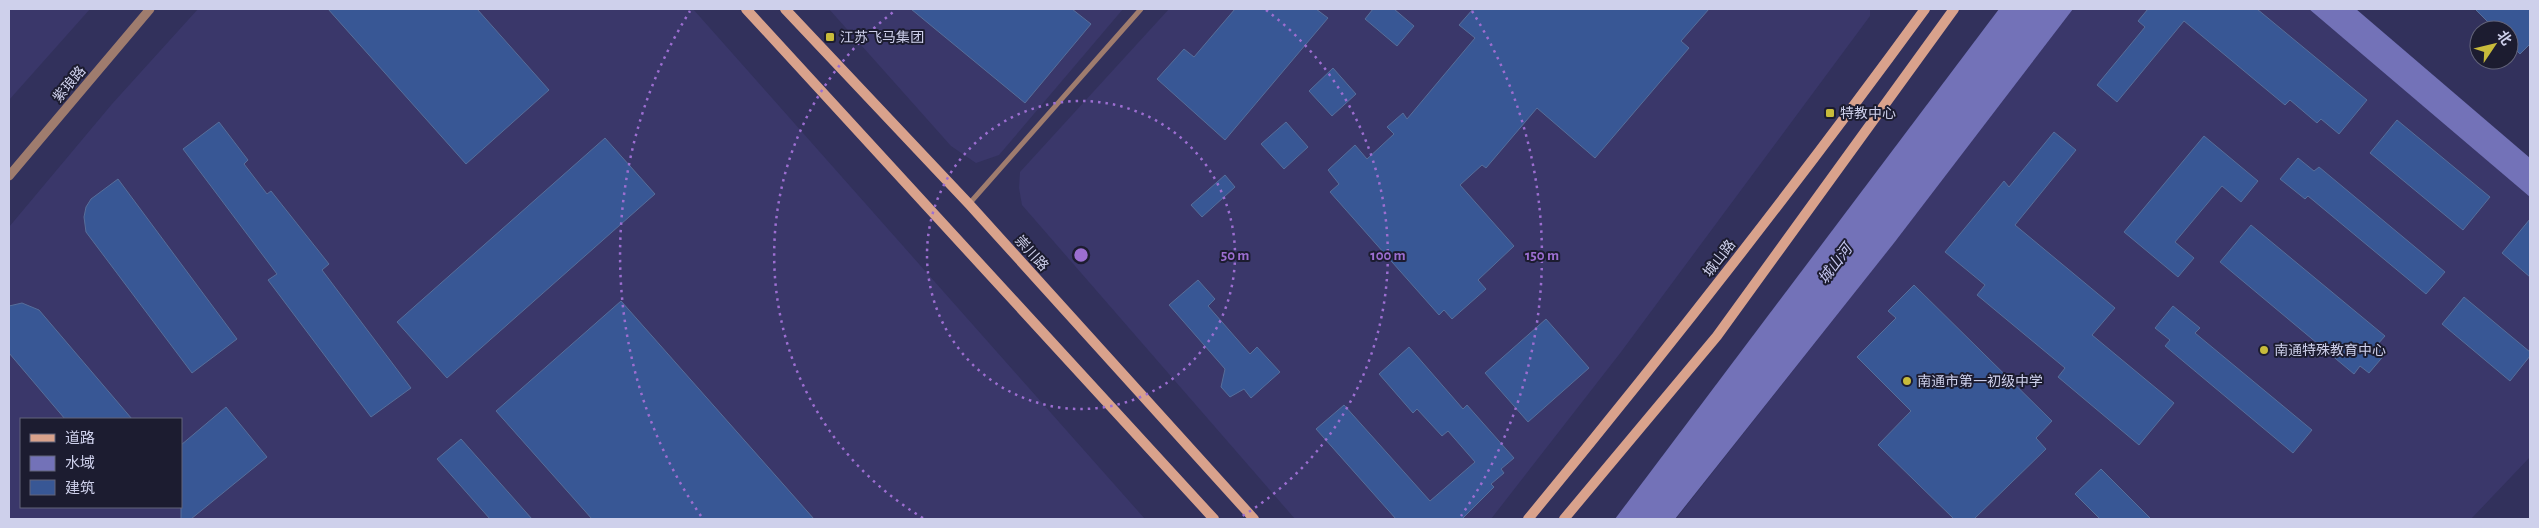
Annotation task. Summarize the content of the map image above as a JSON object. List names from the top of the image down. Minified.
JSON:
{"streets":{"main road":["崇川路","城山路"],"street":["紫琅路"]},"water":["城山河"],"places":{"transit":["江苏飞马集团","特教中心"],"other":["南通特殊教育中心","南通市第一初级中学"]},"legend":["道路","水域","建筑"],"north":"top right","rings":["50 m","100 m","150 m"]}
